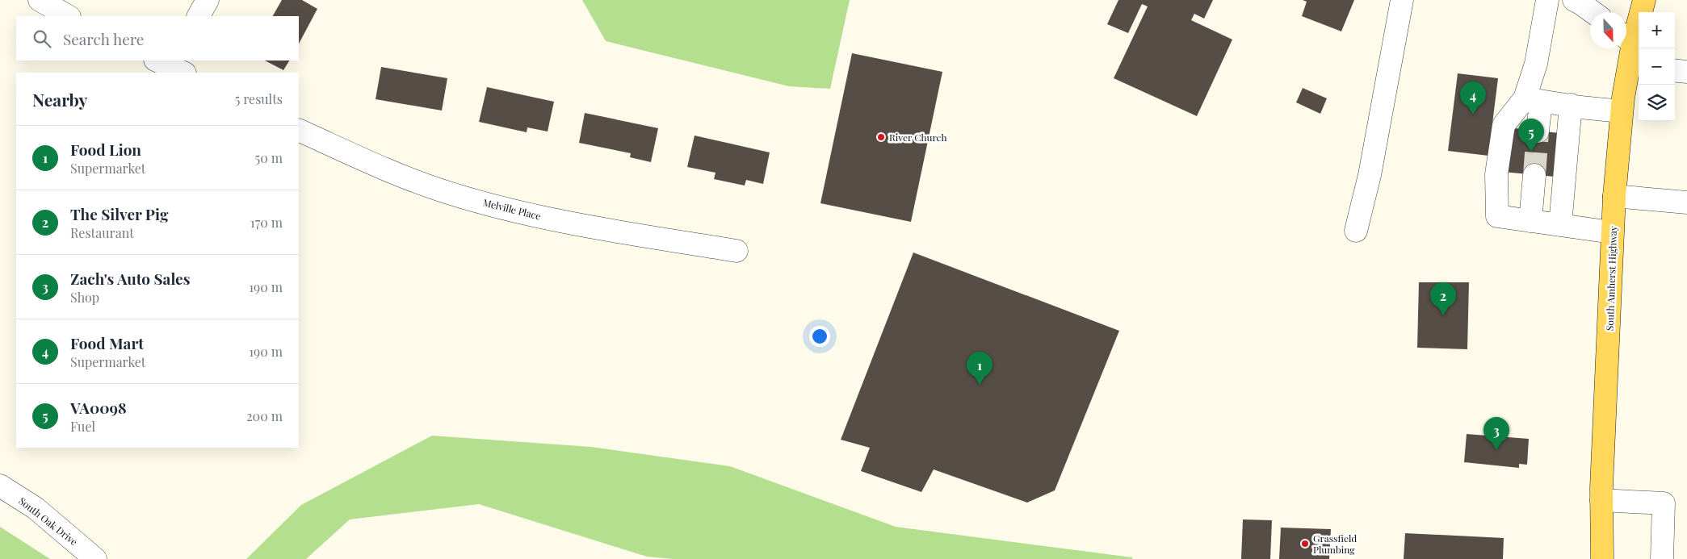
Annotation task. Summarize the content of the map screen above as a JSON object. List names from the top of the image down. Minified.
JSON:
{"streets":{"main road":["South Amherst Highway"],"street":["Melville Place","South Oak Drive"]},"places":["River Church","Grassfield Plumbing"],"north":"bottom","page":{"map_buttons":["+","−"],"search":"Search here","heading":["Nearby","5 results"],"pins":["4","5","2","1","3"],"list":[{"mark":"1","name":"Food Lion","note":"Supermarket","value":"50 m"},{"mark":"2","name":"The Silver Pig","note":"Restaurant","value":"170 m"},{"mark":"3","name":"Zach's Auto Sales","note":"Shop","value":"190 m"},{"mark":"4","name":"Food Mart","note":"Supermarket","value":"190 m"},{"mark":"5","name":"VA0098","note":"Fuel","value":"200 m"}]}}
